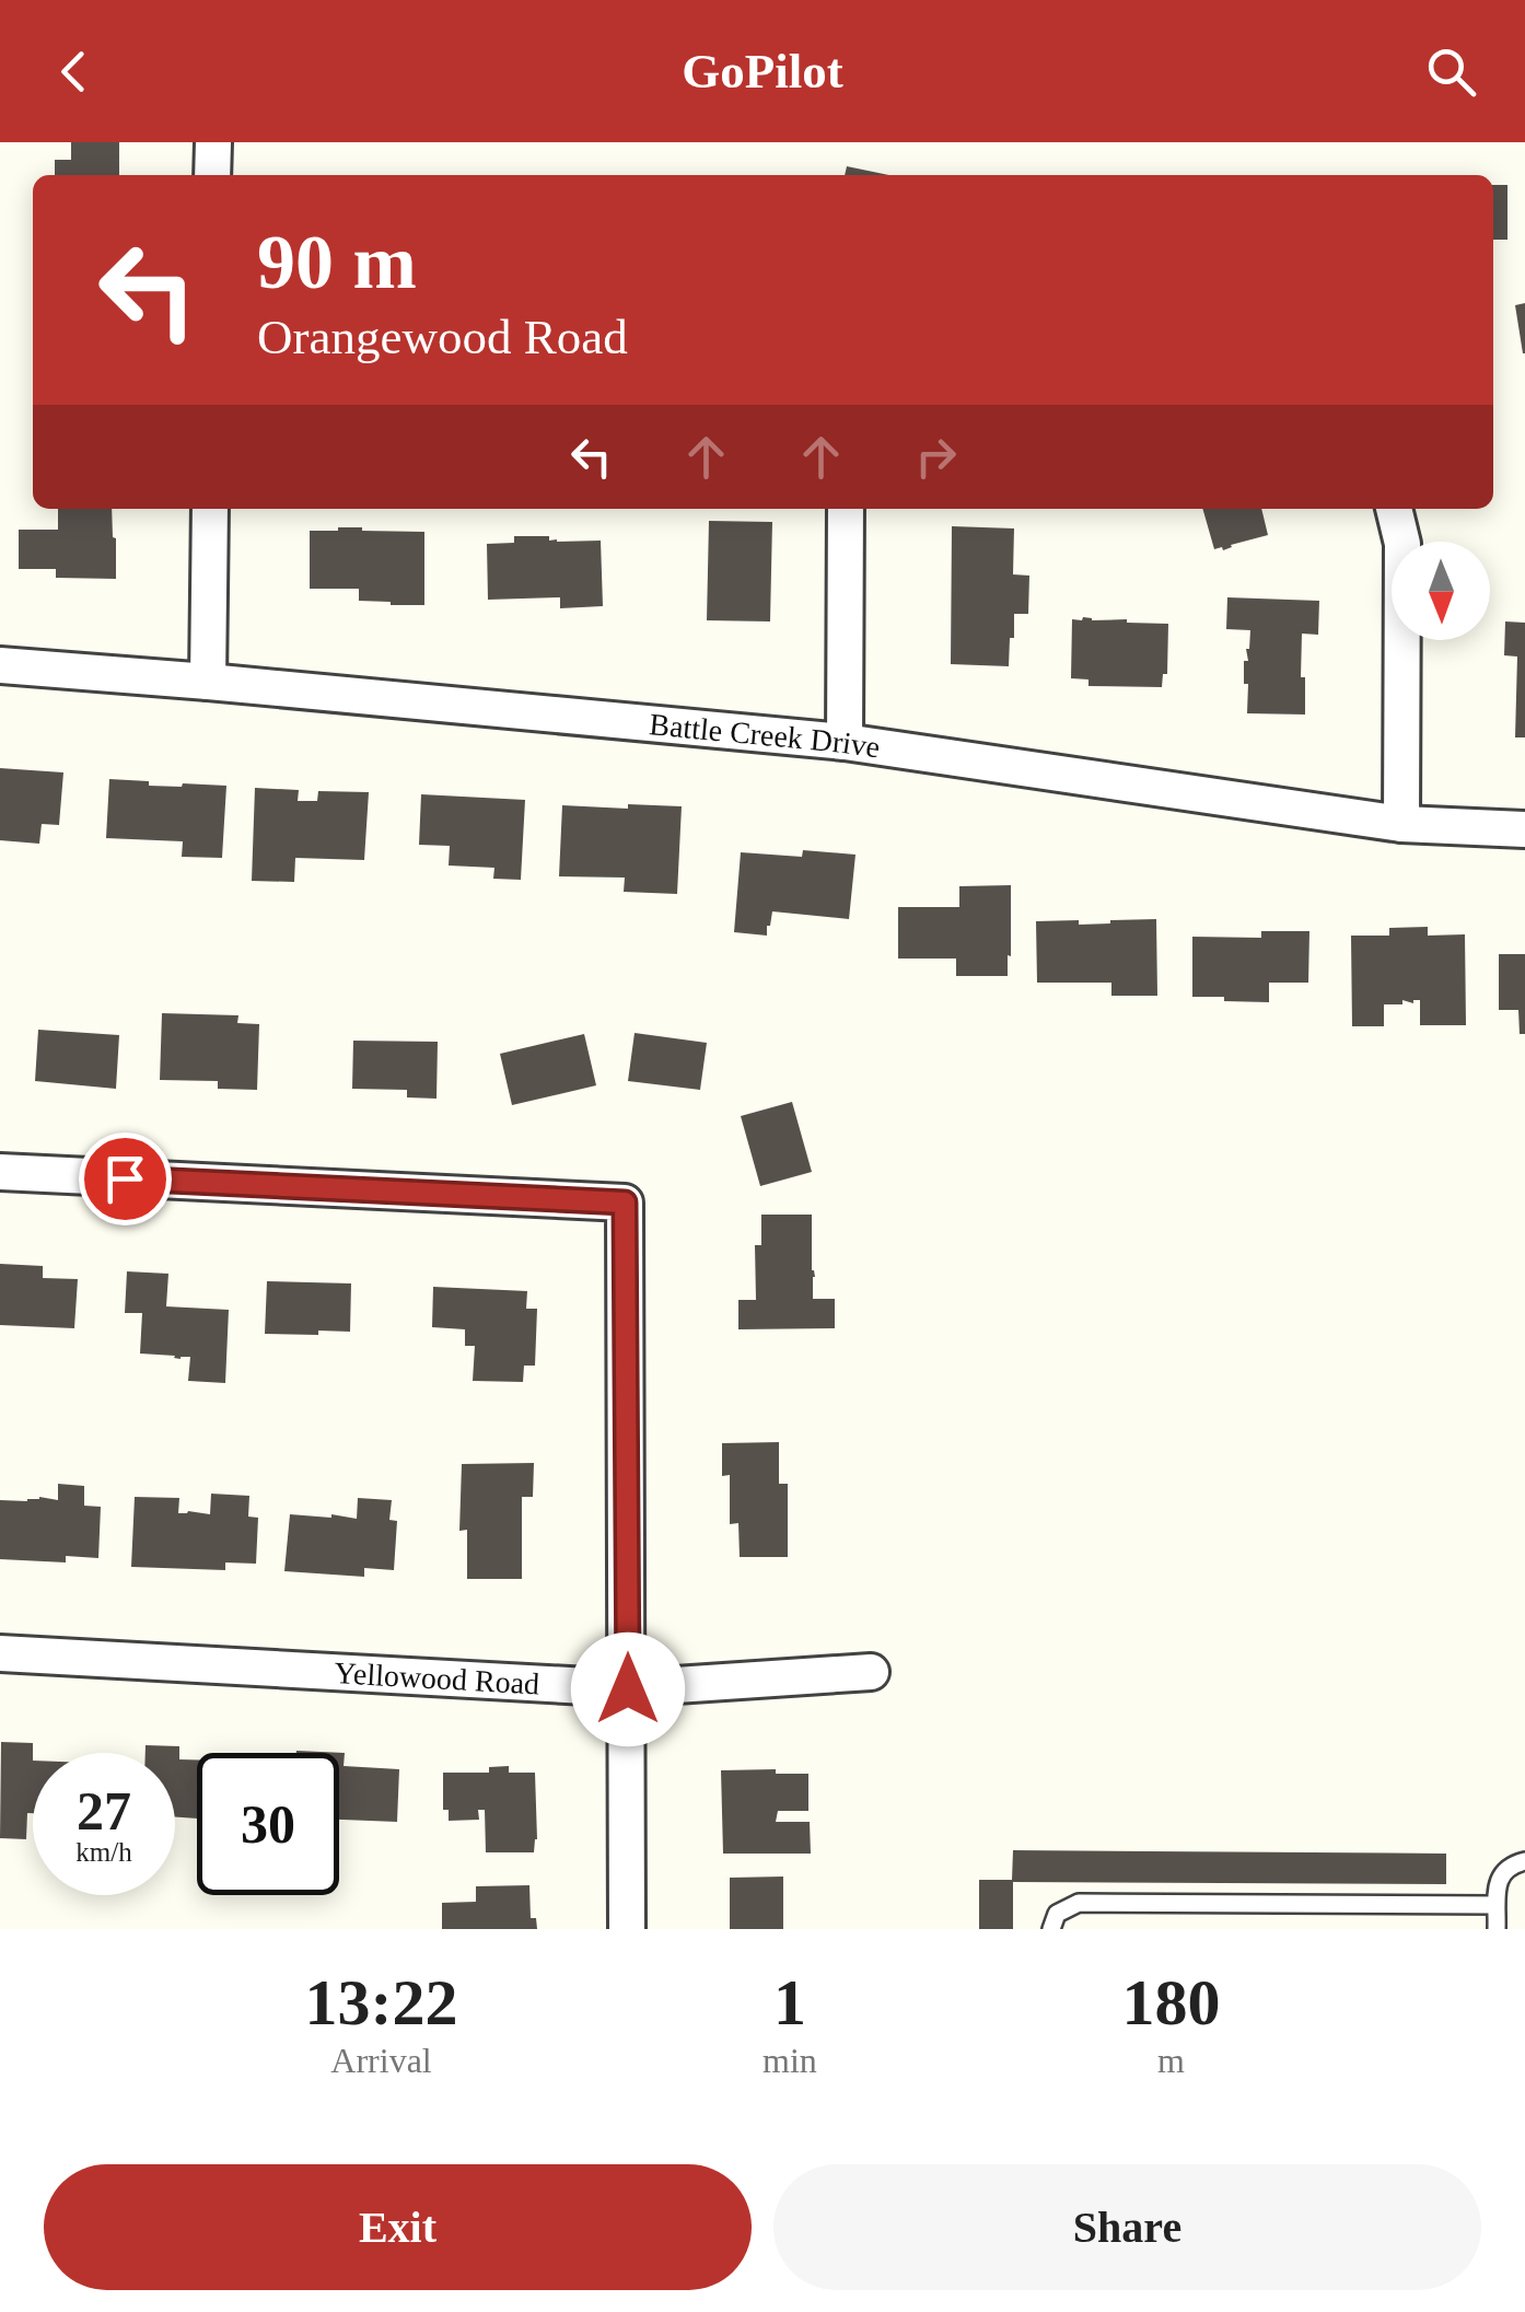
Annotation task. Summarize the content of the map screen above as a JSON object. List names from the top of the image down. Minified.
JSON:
{"streets":{"street":["Battle Creek Drive","Yellowood Road"]},"north":"bottom","page":{"header":"GoPilot","turn":["90 m","Orangewood Road"],"speed":"27 km/h","limit":"30","eta":["13:22","Arrival","1","min","180","m"],"buttons":["Exit","Share"]}}
